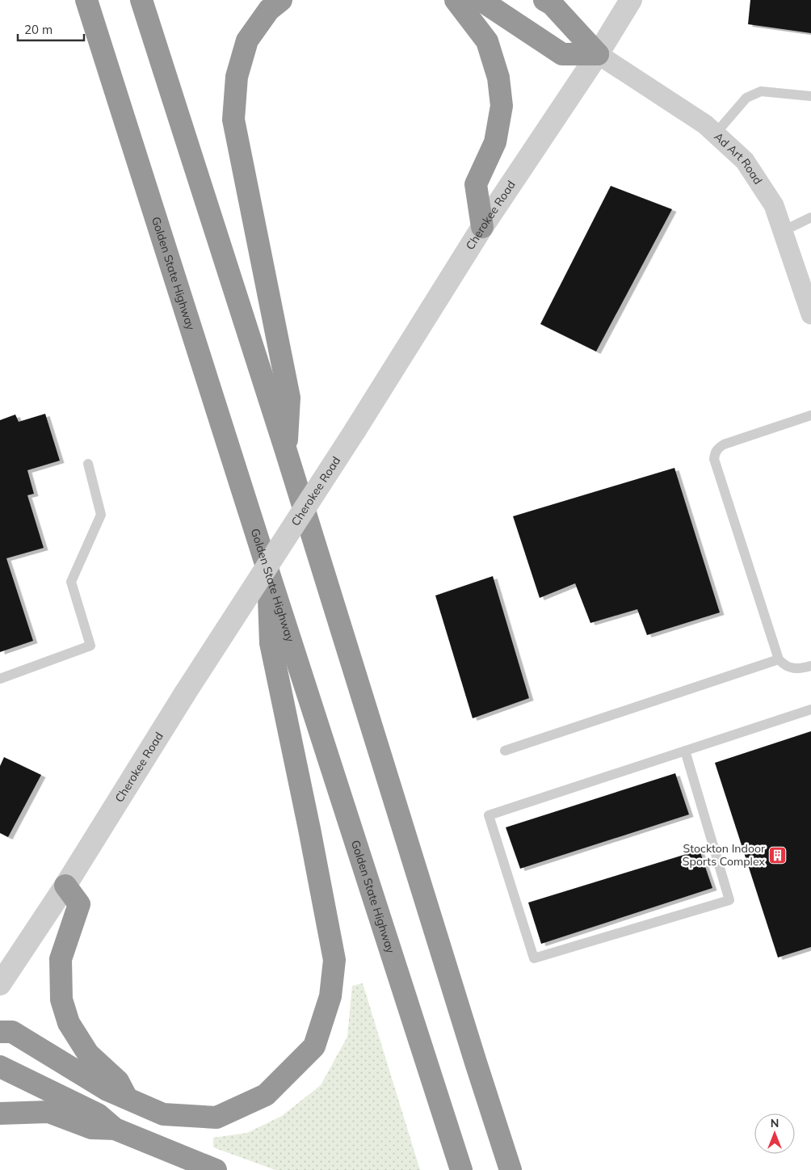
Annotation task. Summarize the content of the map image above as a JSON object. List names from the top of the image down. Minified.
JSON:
{"streets":{"highway":["Golden State Highway"],"street":["Ad Art Road","Cherokee Road"]},"crossings":[["Ad Art Road","Cherokee Road"]],"places":{"building":["Stockton Indoor Sports Complex"]},"scale_bar":"20 m","north":"top"}
